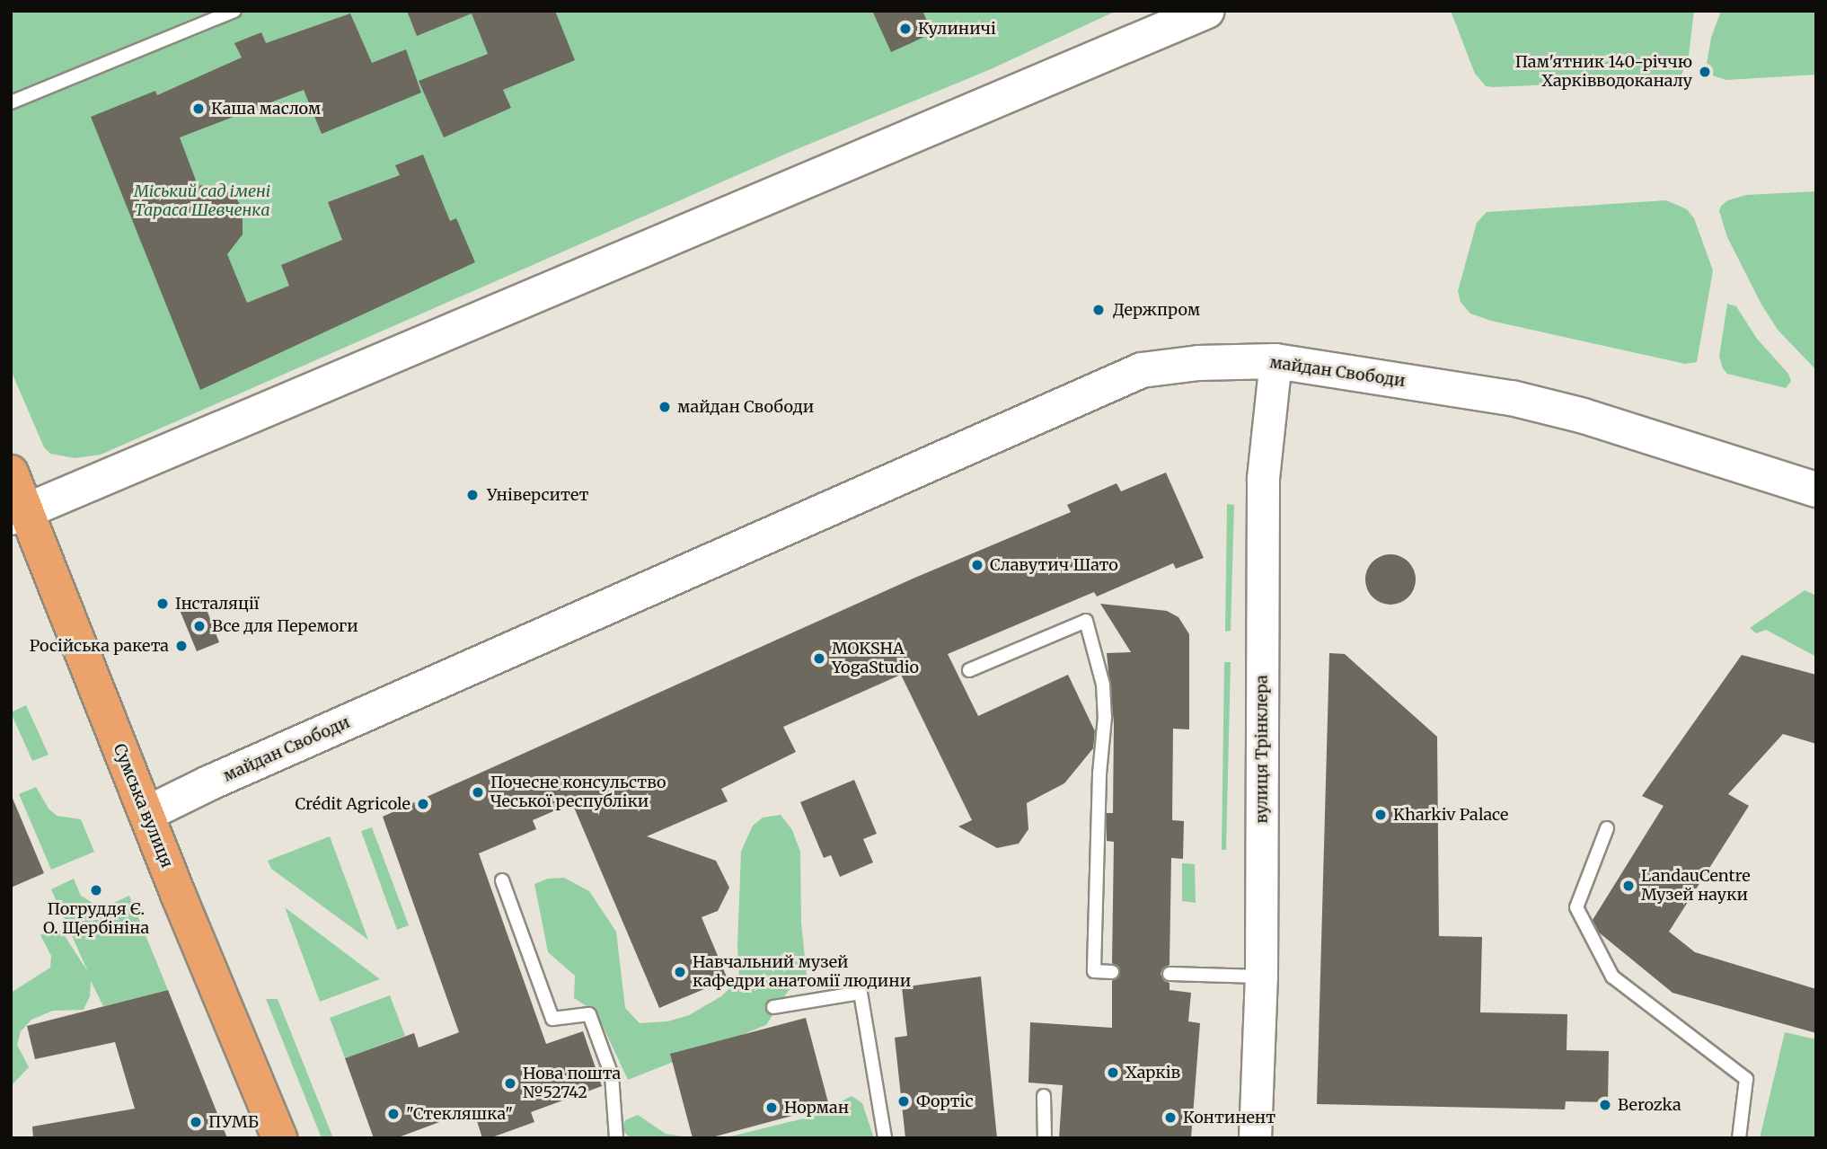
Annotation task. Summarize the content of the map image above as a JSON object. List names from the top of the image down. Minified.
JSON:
{"streets":{"main road":["майдан Свободи","Сумська вулиця"],"street":["вулиця Трінклера"]},"crossings":[["майдан Свободи","вулиця Трінклера"],["майдан Свободи","Сумська вулиця"]],"parks":["Міський сад імені Тараса Шевченка"],"places":["Кулиничі","Пам'ятник 140-річчю Харківводоканалу","Каша маслом","Держпром","майдан Свободи","Університет","Славутич Шато","Інсталяції","Все для Перемоги","Російська ракета","MOKSHA YogaStudio","Почесне консульство Чеської республіки","Crédit Agricole","Kharkiv Palace","LandauCentre Музей науки","Погруддя Є. О. Щербініна","Навчальний музей кафедри анатомії людини","Харків","Нова пошта №52742","Фортiс","Berozka","Норман","\"Стекляшка\"","Континент","ПУМБ"]}
